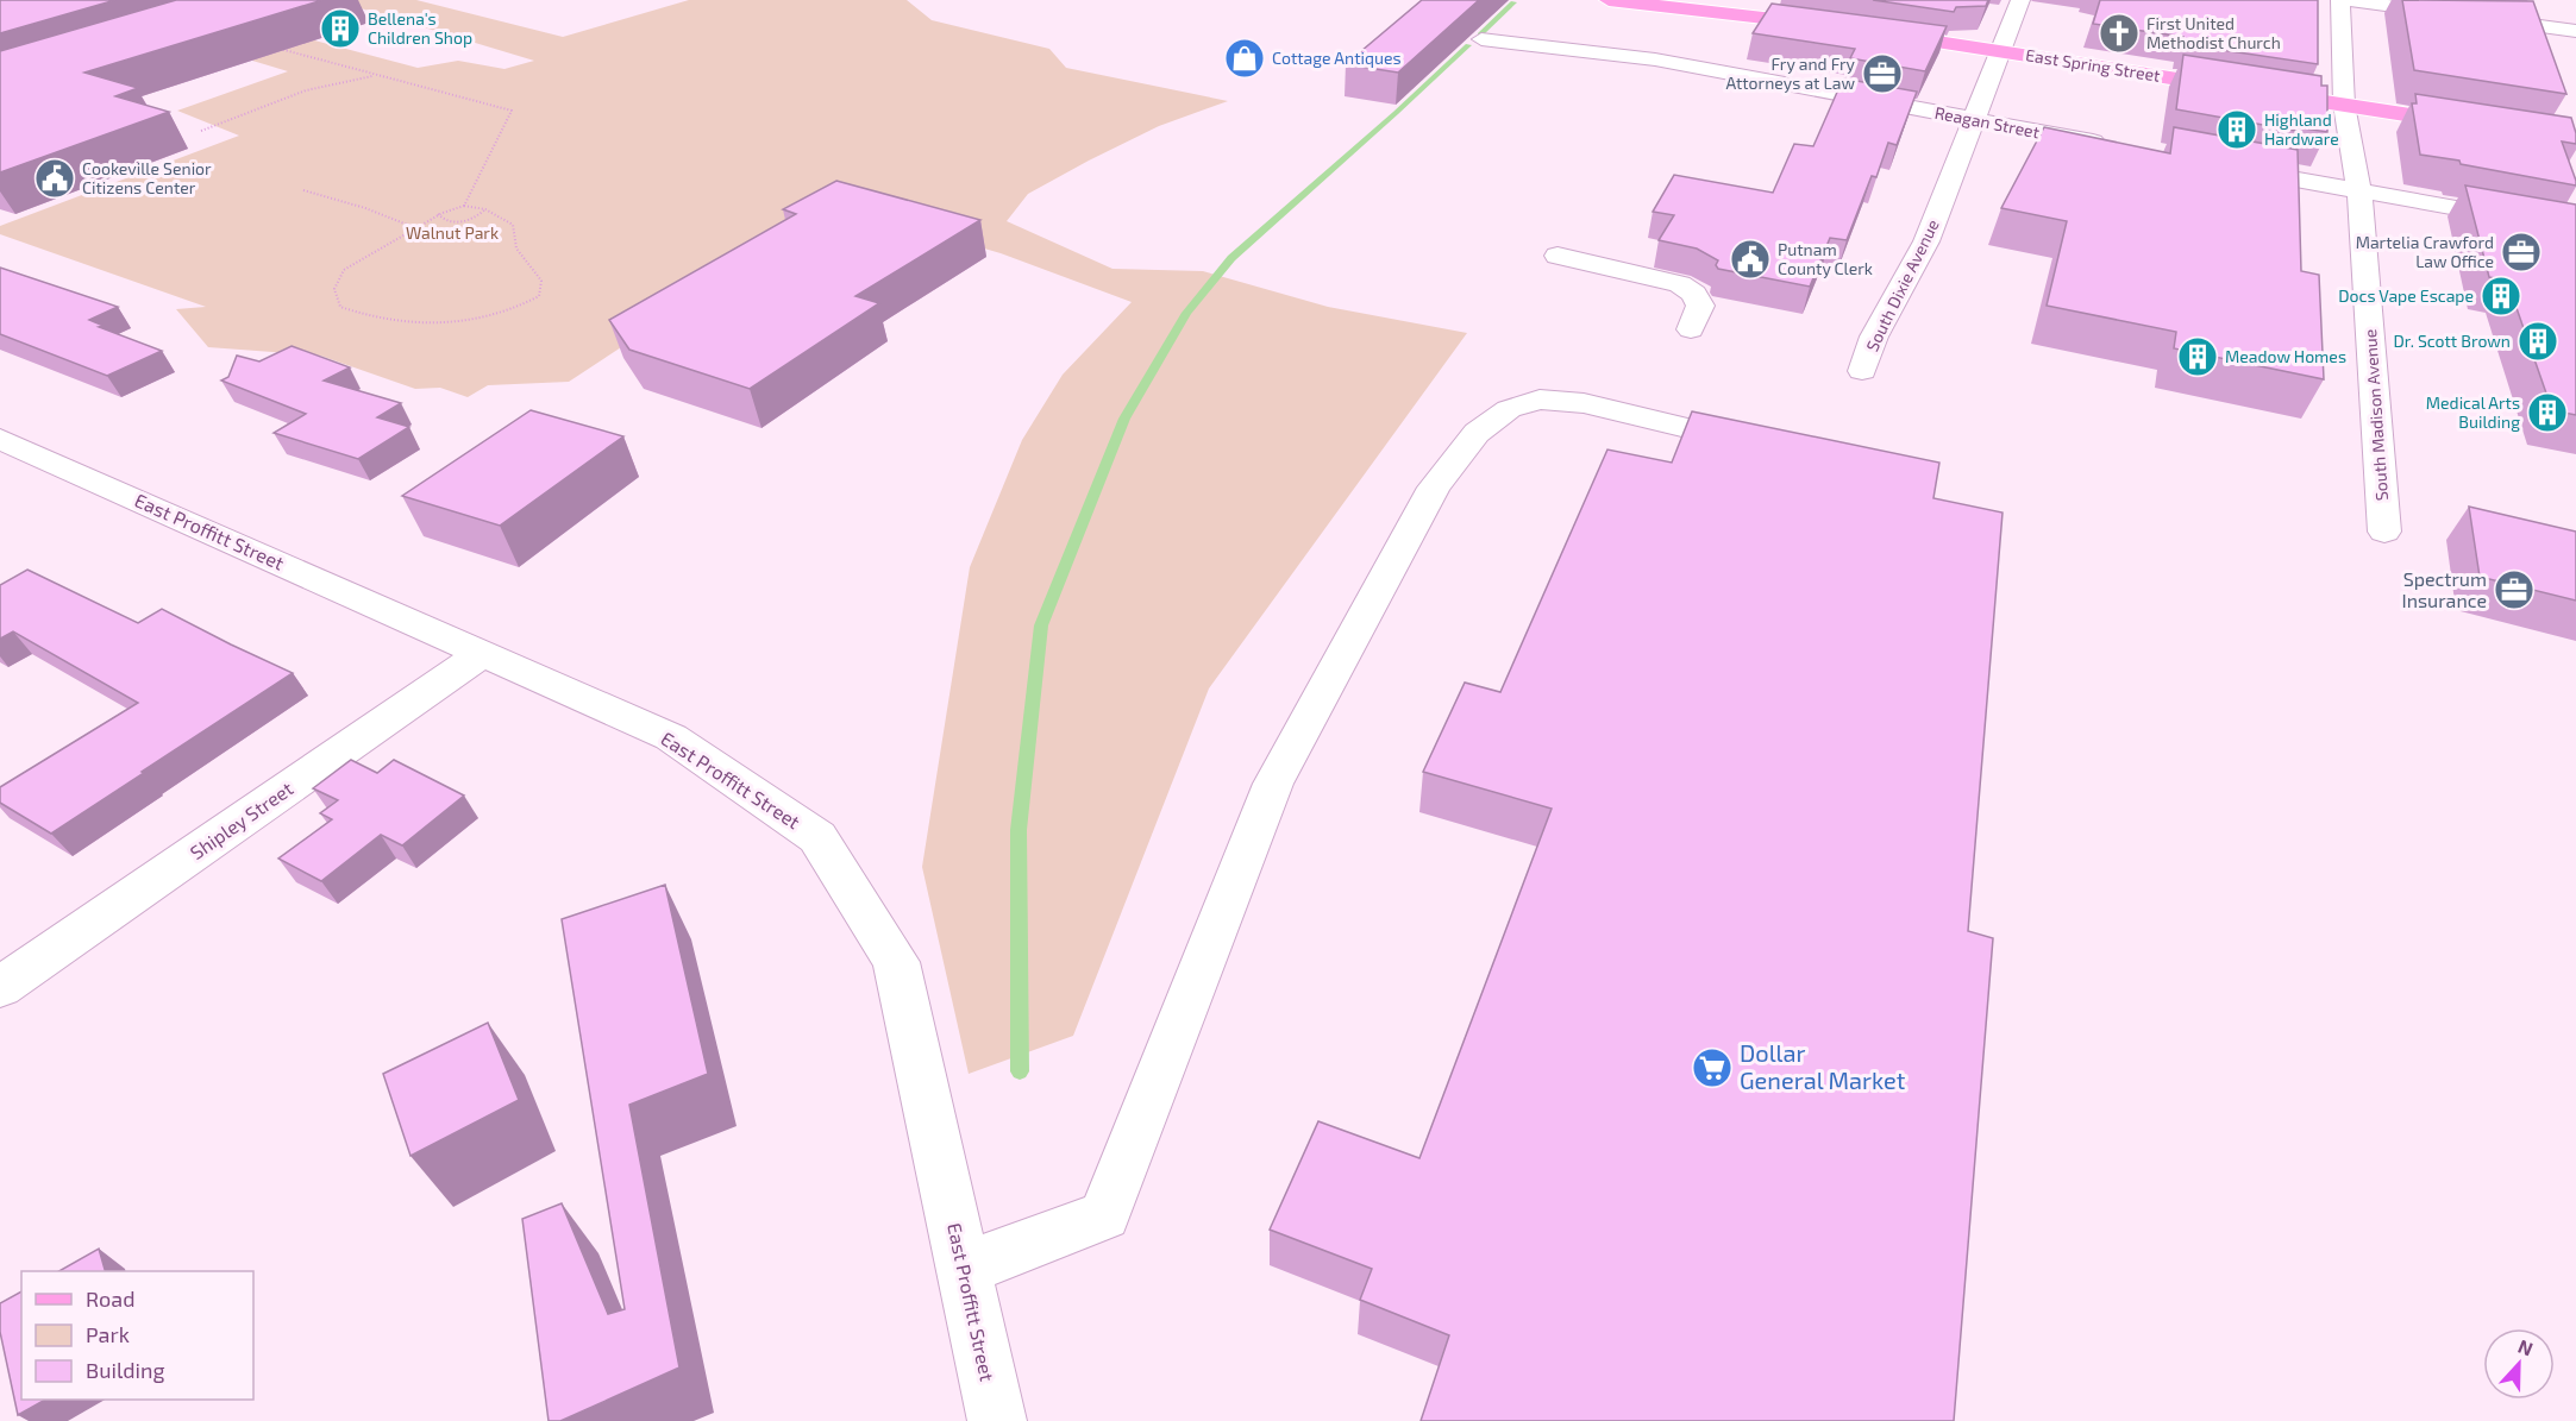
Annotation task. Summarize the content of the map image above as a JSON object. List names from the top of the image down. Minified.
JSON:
{"streets":{"main road":["East Spring Street"],"street":["Reagan Street","South Dixie Avenue","South Madison Avenue","East Proffitt Street","Shipley Street"]},"crossings":[["East Spring Street","South Dixie Avenue"],["East Spring Street","South Madison Avenue"],["Reagan Street","South Dixie Avenue"],["East Proffitt Street","Shipley Street"]],"parks":["Walnut Park"],"places":{"building":["Bellena's Children Shop","Highland Hardware","Docs Vape Escape","Dr. Scott Brown","Meadow Homes","Medical Arts Building"],"church":["First United Methodist Church"],"shop":["Cottage Antiques"],"office":["Fry and Fry Attorneys at Law","Martelia Crawford Law Office","Spectrum Insurance"],"public building":["Cookeville Senior Citizens Center","Putnam County Clerk"],"supermarket":["Dollar General Market"]},"legend":["Road","Park","Building"],"north":"top"}
